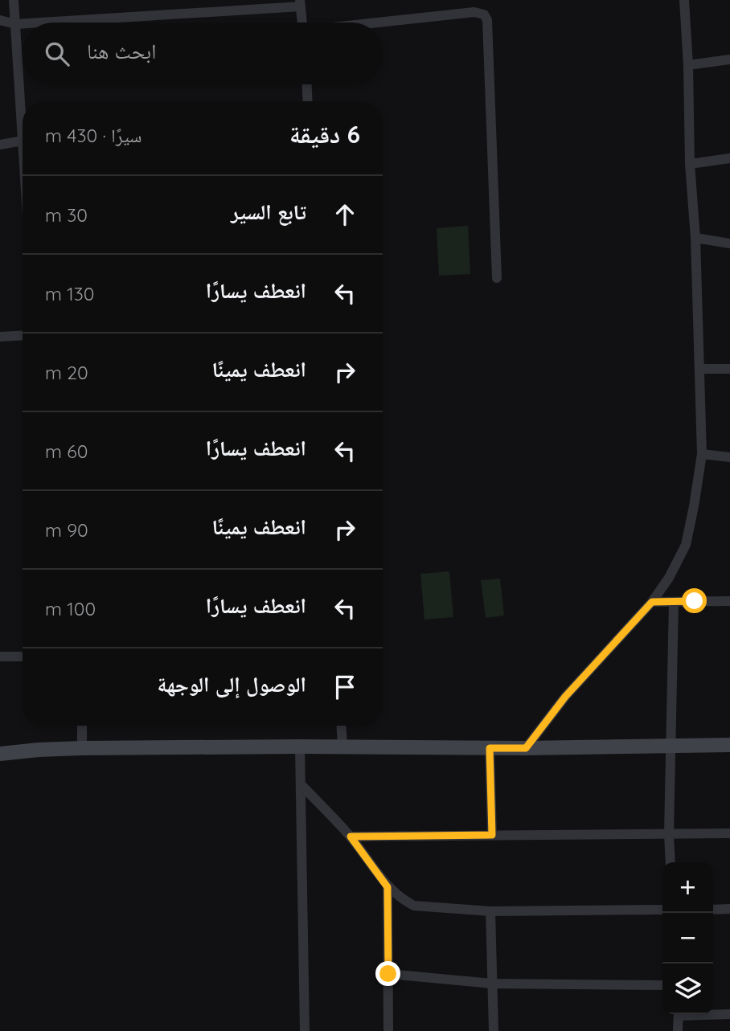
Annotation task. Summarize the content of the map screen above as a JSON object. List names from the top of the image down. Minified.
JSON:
{"page":{"search":"ابحث هنا","heading":["6 دقيقة","سيرًا · 430 m"],"list":[["تابع السير","30 m"],["انعطف يسارًا","130 m"],["انعطف يمينًا","20 m"],["انعطف يسارًا","60 m"],["انعطف يمينًا","90 m"],["انعطف يسارًا","100 m"],"الوصول إلى الوجهة"],"map_buttons":["+","−"]}}
